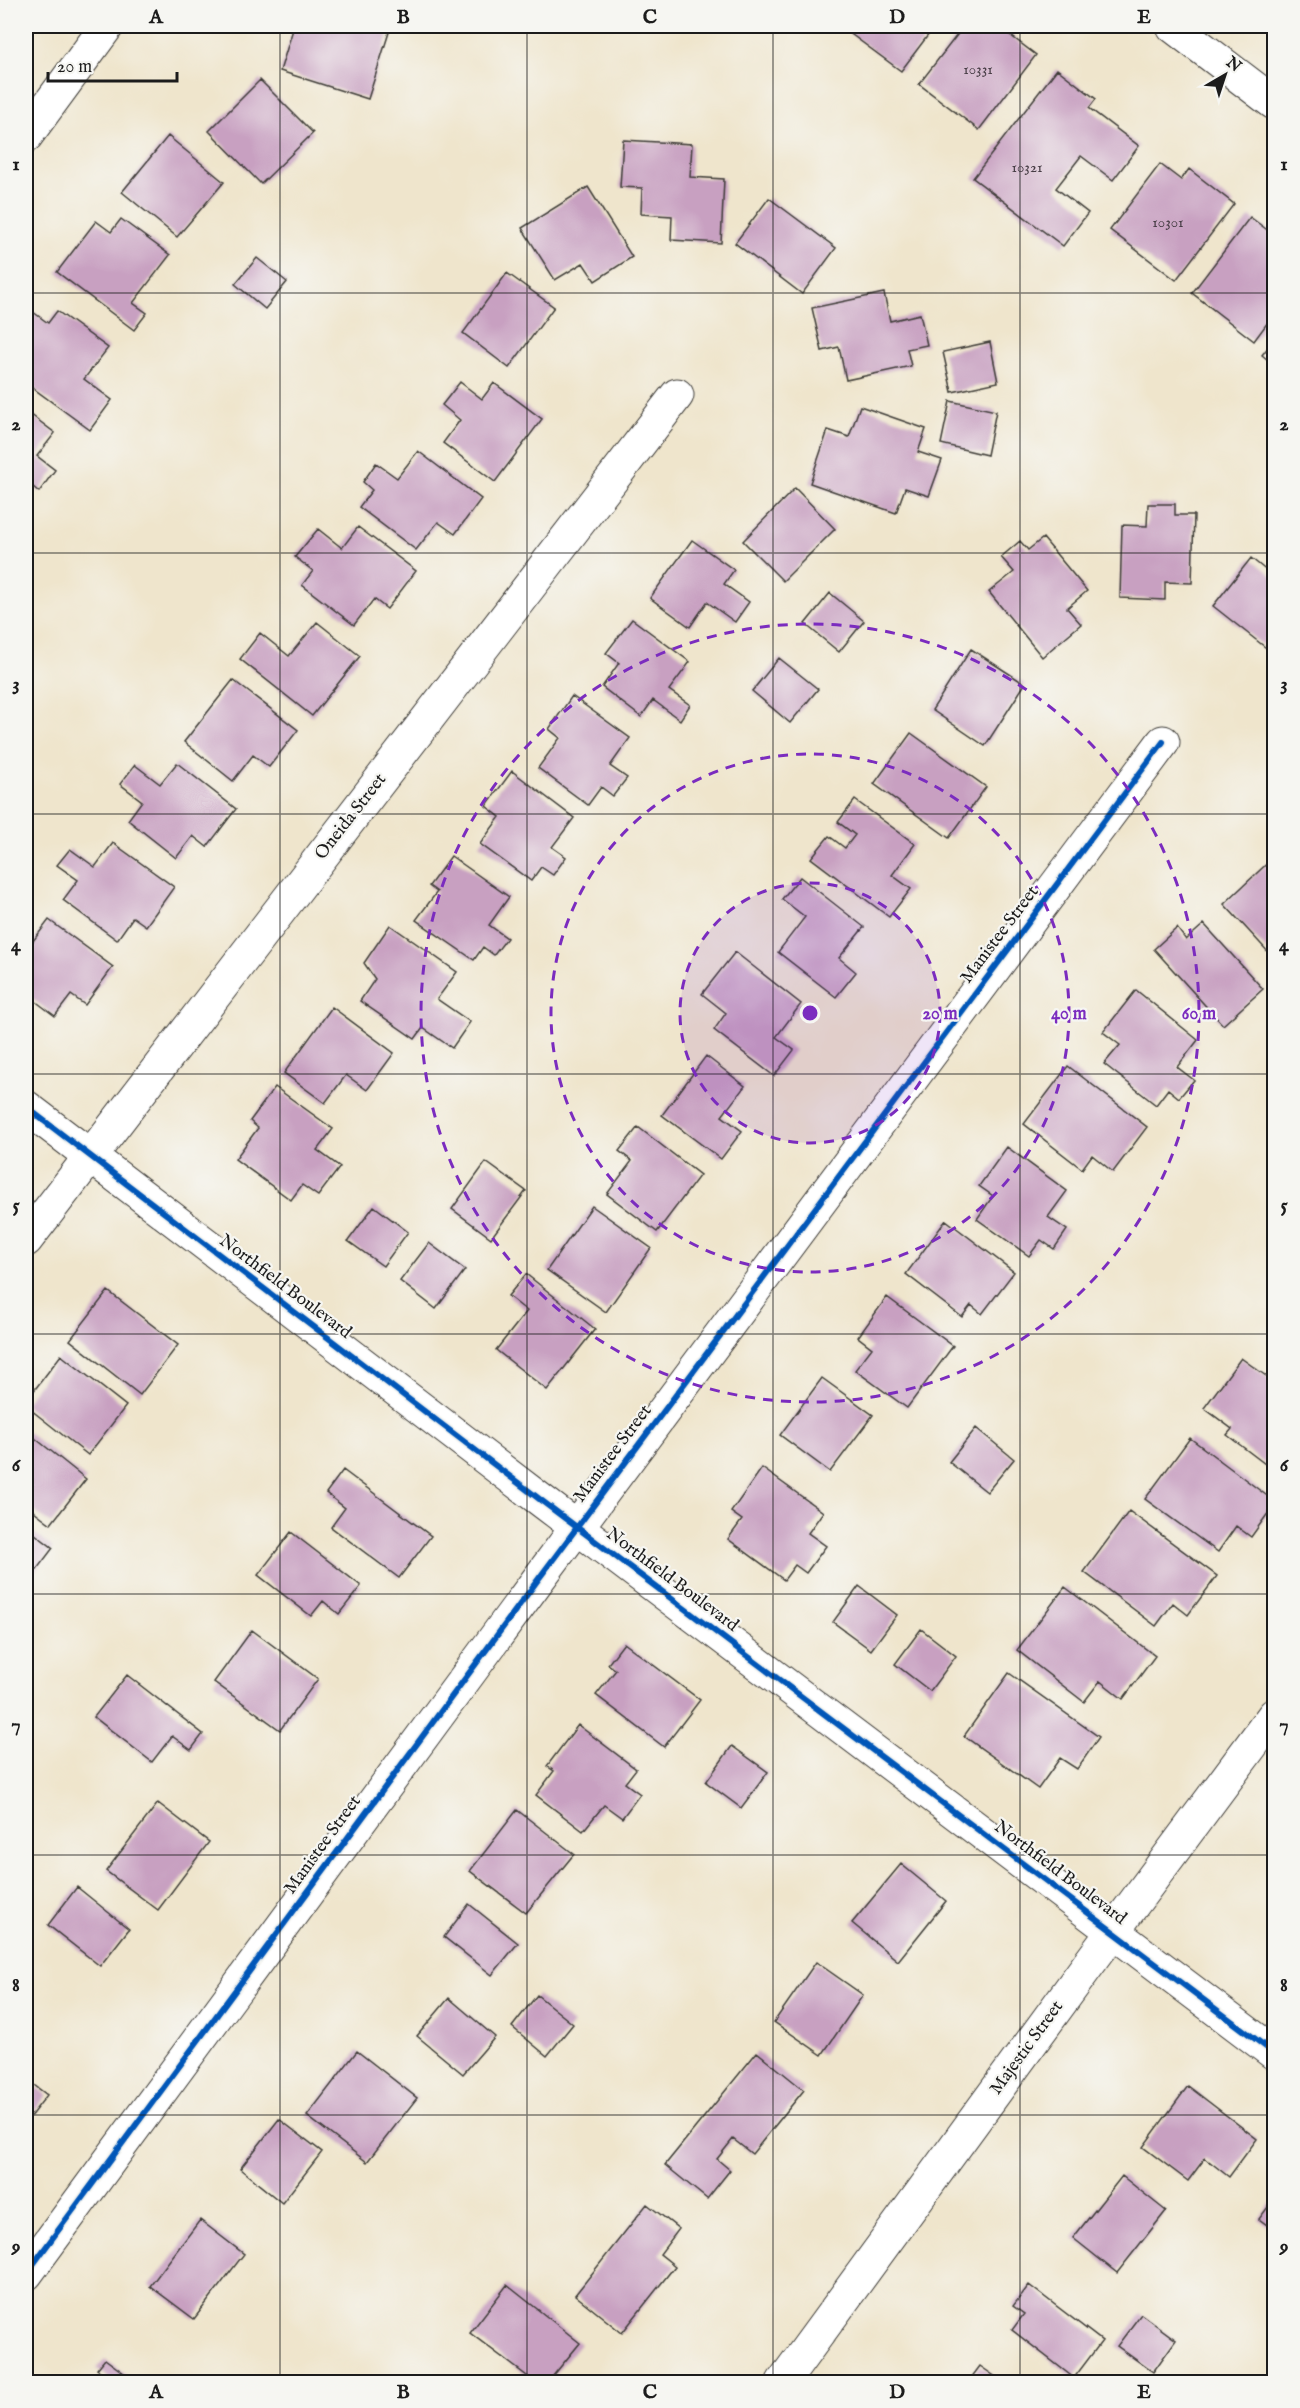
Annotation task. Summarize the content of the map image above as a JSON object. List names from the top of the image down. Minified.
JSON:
{"streets":{"street":["Oneida Street","Manistee Street","Northfield Boulevard","Majestic Street"]},"crossings":[["Oneida Street","Northfield Boulevard"],["Manistee Street","Northfield Boulevard"],["Northfield Boulevard","Majestic Street"]],"house_numbers":["10331","10321","10301"],"scale_bar":"20 m","north":"top right","grid":{"columns":["A","B","C","D","E"],"rows":["1","2","3","4","5","6","7","8","9"]},"rings":["20 m","40 m","60 m"]}
